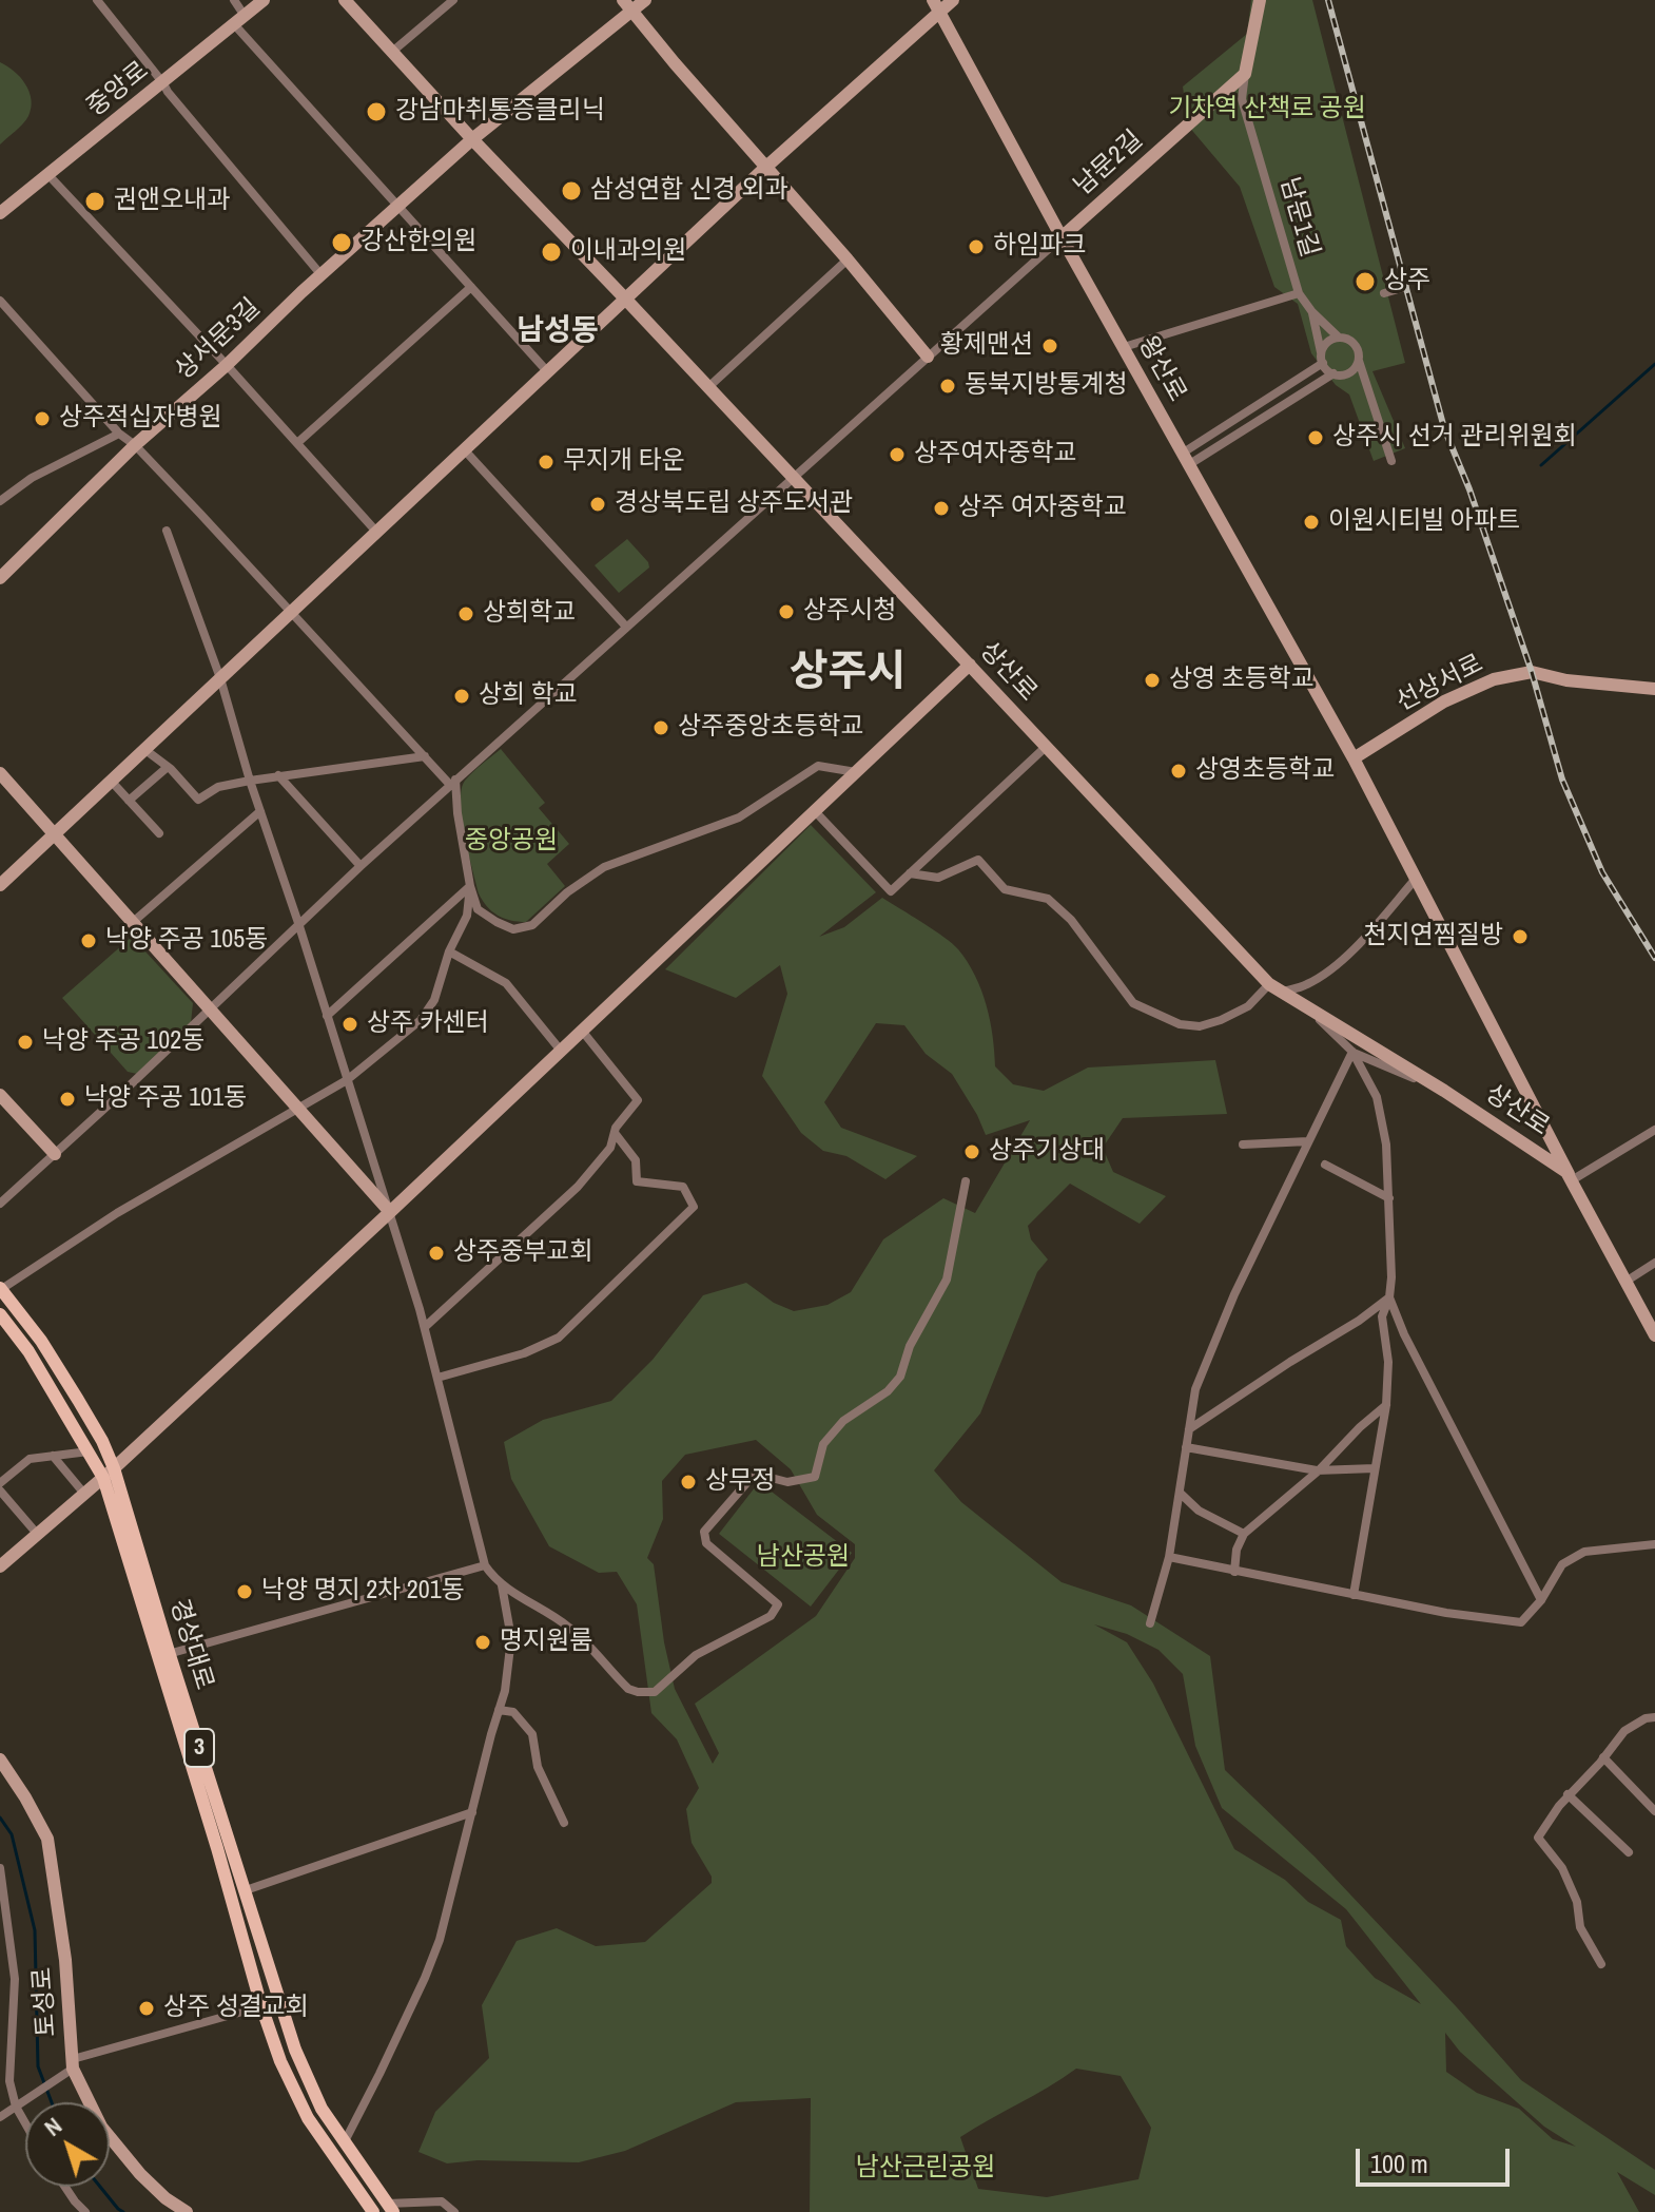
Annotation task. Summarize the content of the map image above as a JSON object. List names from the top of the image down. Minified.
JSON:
{"streets":{"main road":["경상대로","3"],"street":["중앙로","남문2길","남문1길","상서문3길","왕산로","상산로","선상서로","토성로"]},"crossings":[["남문2길","남문1길"],["남문2길","왕산로"],["남문1길","왕산로"],["상서문3길","상산로"],["왕산로","상산로"],["왕산로","선상서로"]],"districts":["남성동","상주시"],"parks":["기차역 산책로 공원","중앙공원","남산공원","남산근린공원"],"places":["강남마취통증클리닉","삼성연합 신경 외과","권앤오내과","강산한의원","하임파크","이내과의원","상주","황제맨션","동북지방통계청","상주적십자병원","상주시 선거 관리위원회","상주여자중학교","무지개 타운","경상북도립 상주도서관","상주 여자중학교","이원시티빌 아파트","상주시청","상희학교","상영 초등학교","상희 학교","상주중앙초등학교","상영초등학교","천지연찜질방","낙양 주공 105동","상주 카센터","낙양 주공 102동","낙양 주공 101동","상주기상대","상주중부교회","상무정","낙양 명지 2차 201동","명지원룸","상주 성결교회"],"scale_bar":"100 m","north":"top left"}
